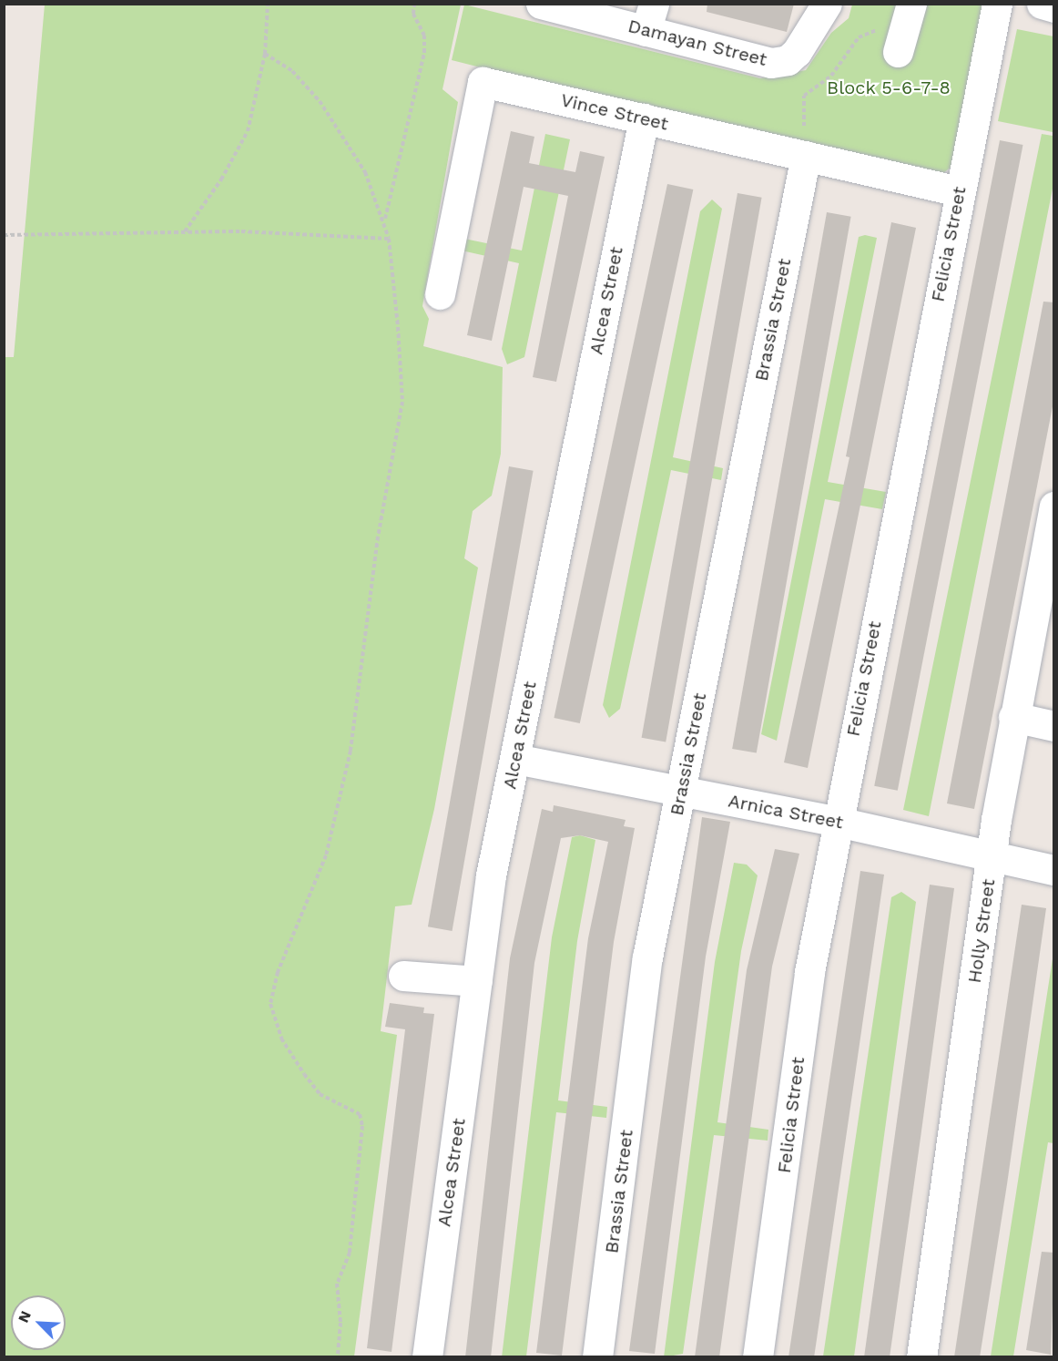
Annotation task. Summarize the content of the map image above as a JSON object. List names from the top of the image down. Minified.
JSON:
{"streets":{"street":["Damayan Street","Vince Street","Felicia Street","Alcea Street","Brassia Street","Arnica Street","Holly Street"]},"crossings":[["Vince Street","Felicia Street"],["Vince Street","Alcea Street"],["Vince Street","Brassia Street"],["Felicia Street","Arnica Street"],["Alcea Street","Arnica Street"],["Brassia Street","Arnica Street"],["Arnica Street","Holly Street"]],"parks":["Block 5-6-7-8"],"north":"top left"}
